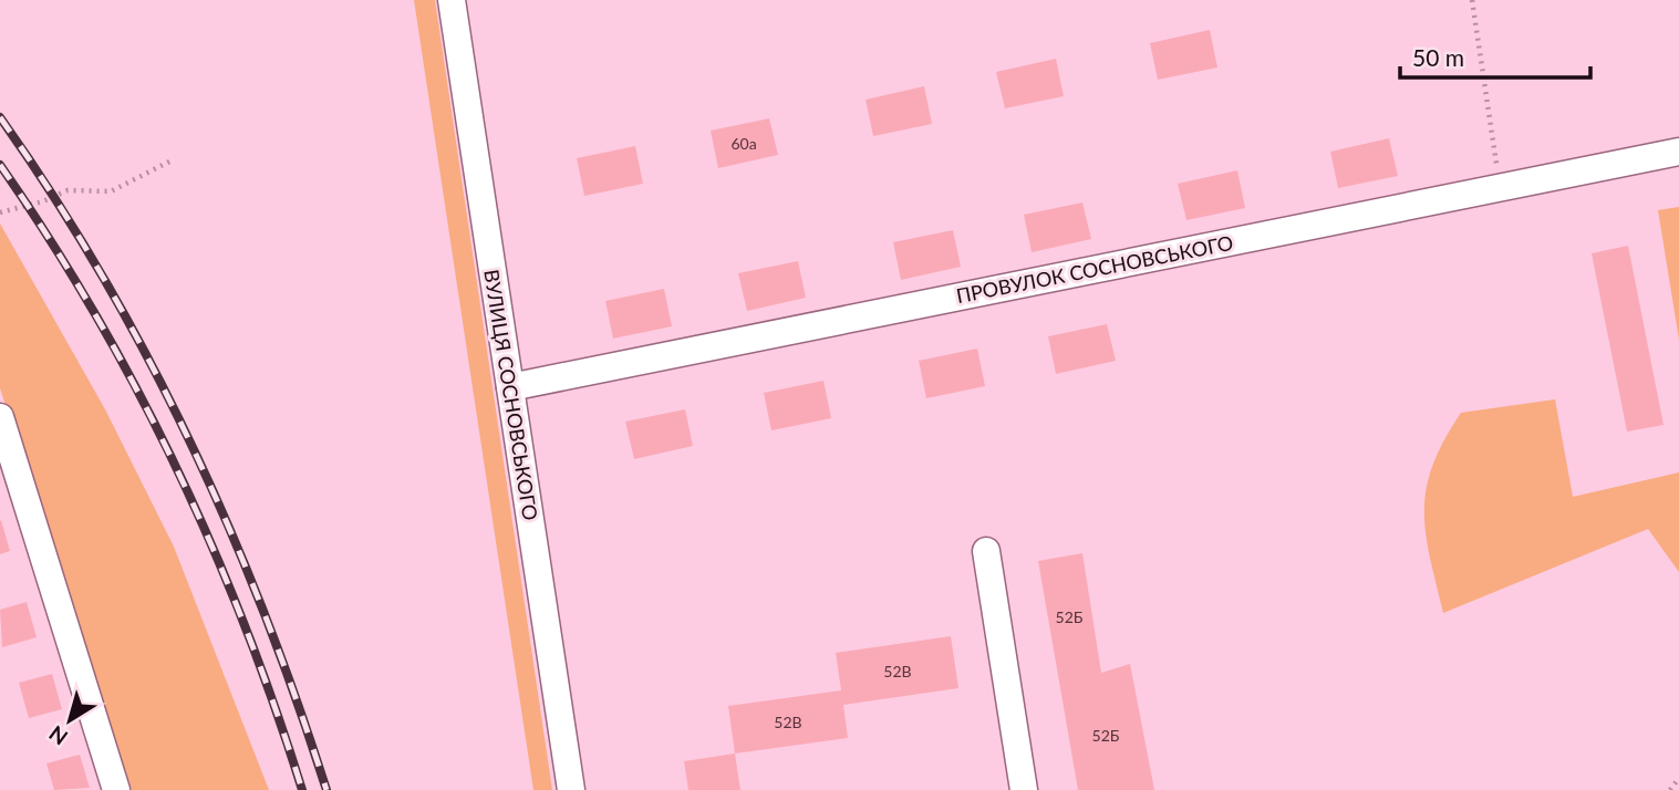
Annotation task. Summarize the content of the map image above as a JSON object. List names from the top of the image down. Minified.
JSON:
{"streets":{"street":["ПРОВУЛОК СОСНОВСЬКОГО","ВУЛИЦЯ СОСНОВСЬКОГО"]},"crossings":[["ПРОВУЛОК СОСНОВСЬКОГО","ВУЛИЦЯ СОСНОВСЬКОГО"]],"house_numbers":["60а","52Б","52В","52В","52Б"],"scale_bar":"50 m","north":"bottom left"}
